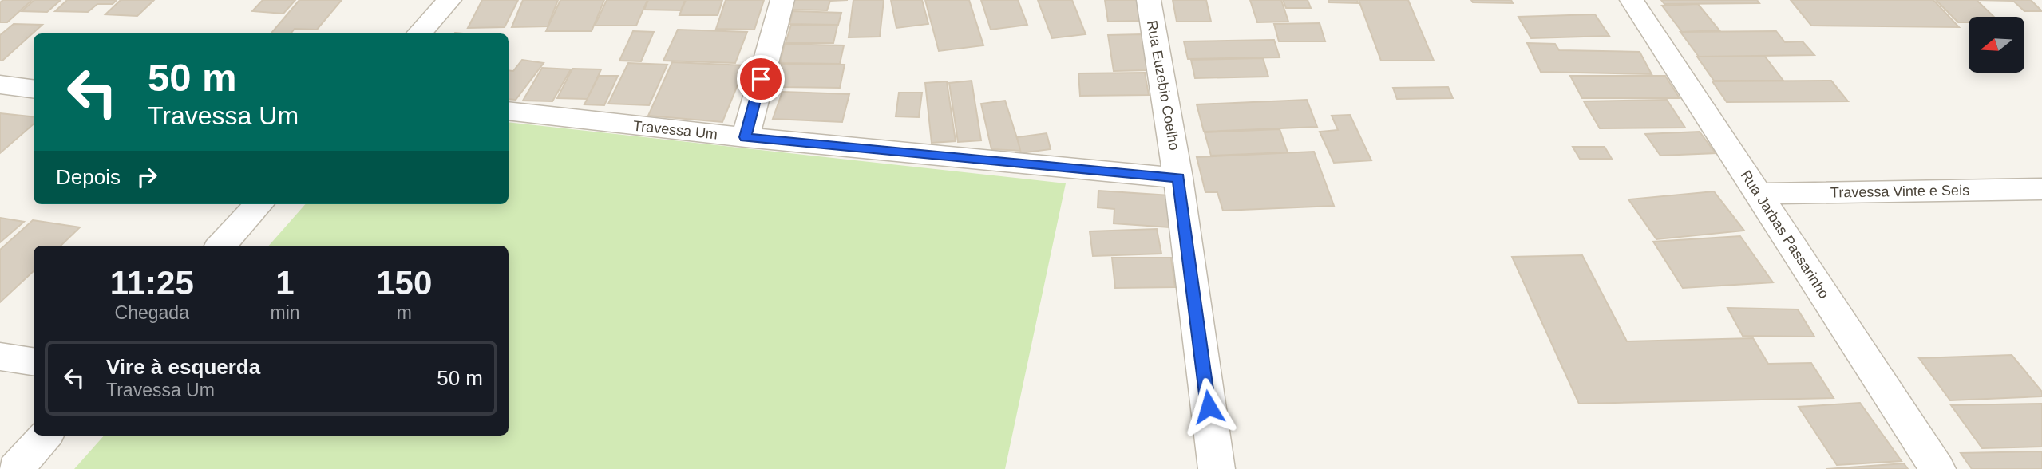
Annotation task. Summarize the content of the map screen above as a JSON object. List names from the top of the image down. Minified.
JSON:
{"streets":{"street":["Rua Euzebio Coelho","Travessa Um","Travessa Vinte e Seis","Rua Jarbas Passarinho"]},"crossings":[["Rua Euzebio Coelho","Travessa Um"],["Travessa Vinte e Seis","Rua Jarbas Passarinho"]],"north":"left","page":{"turn":["50 m","Travessa Um"],"then":"Depois","eta":["11:25","Chegada","1","min","150","m"],"list":[{"name":"Vire à esquerda","note":"Travessa Um","value":"50 m"}]}}
